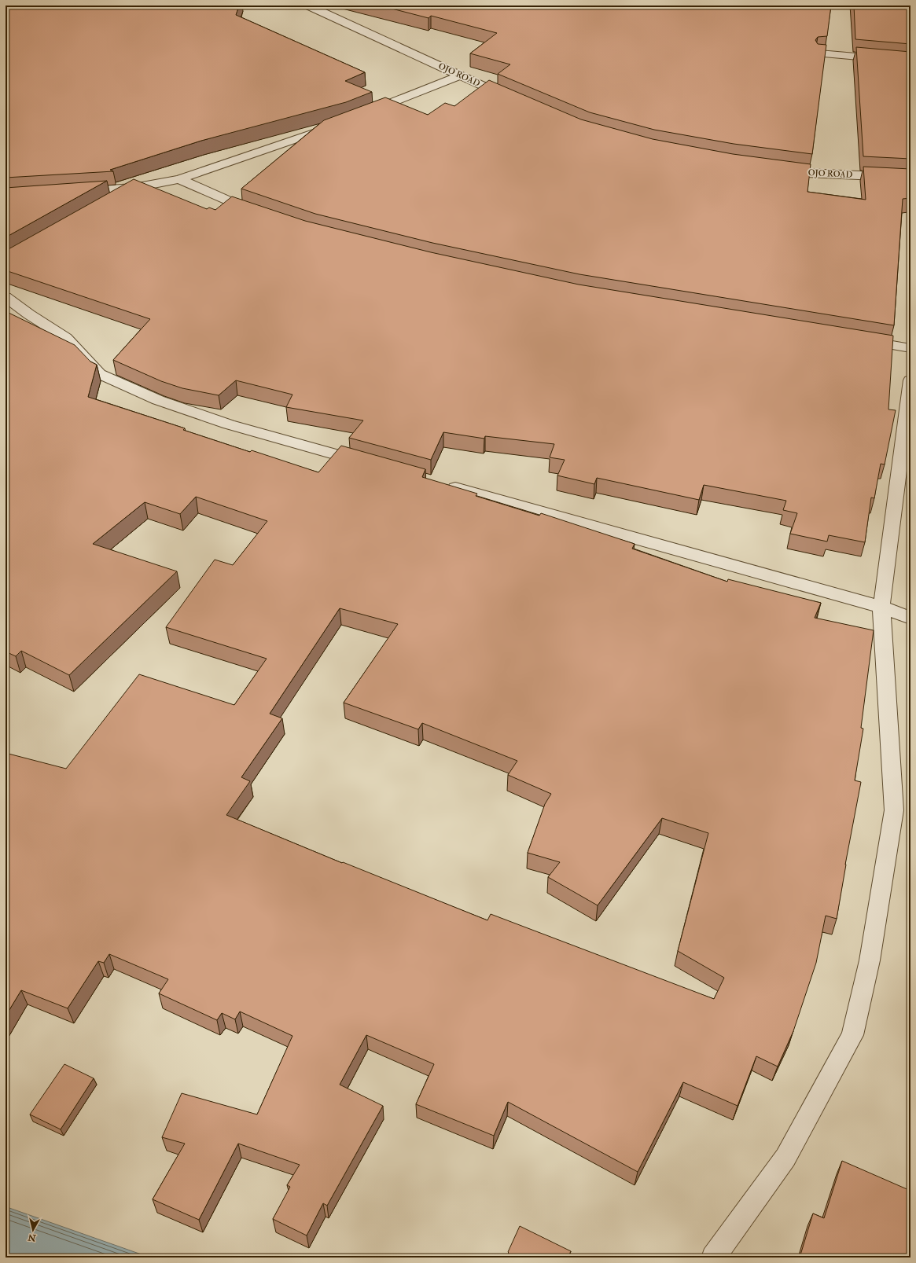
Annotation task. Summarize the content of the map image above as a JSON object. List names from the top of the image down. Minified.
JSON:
{"streets":{"street":["OJO ROAD"]},"north":"bottom"}
